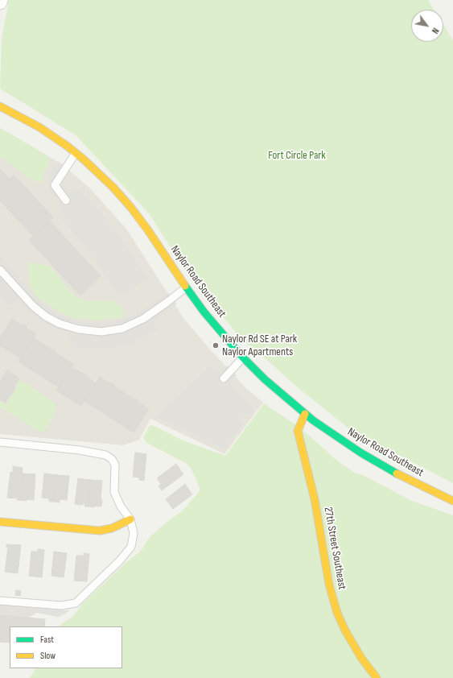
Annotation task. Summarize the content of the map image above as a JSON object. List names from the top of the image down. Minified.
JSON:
{"streets":{"street":["Naylor Road Southeast","27th Street Southeast"]},"crossings":[["Naylor Road Southeast","27th Street Southeast"]],"parks":["Fort Circle Park"],"places":["Naylor Rd SE at Park Naylor Apartments"],"legend":["Fast","Slow"],"north":"bottom right"}
